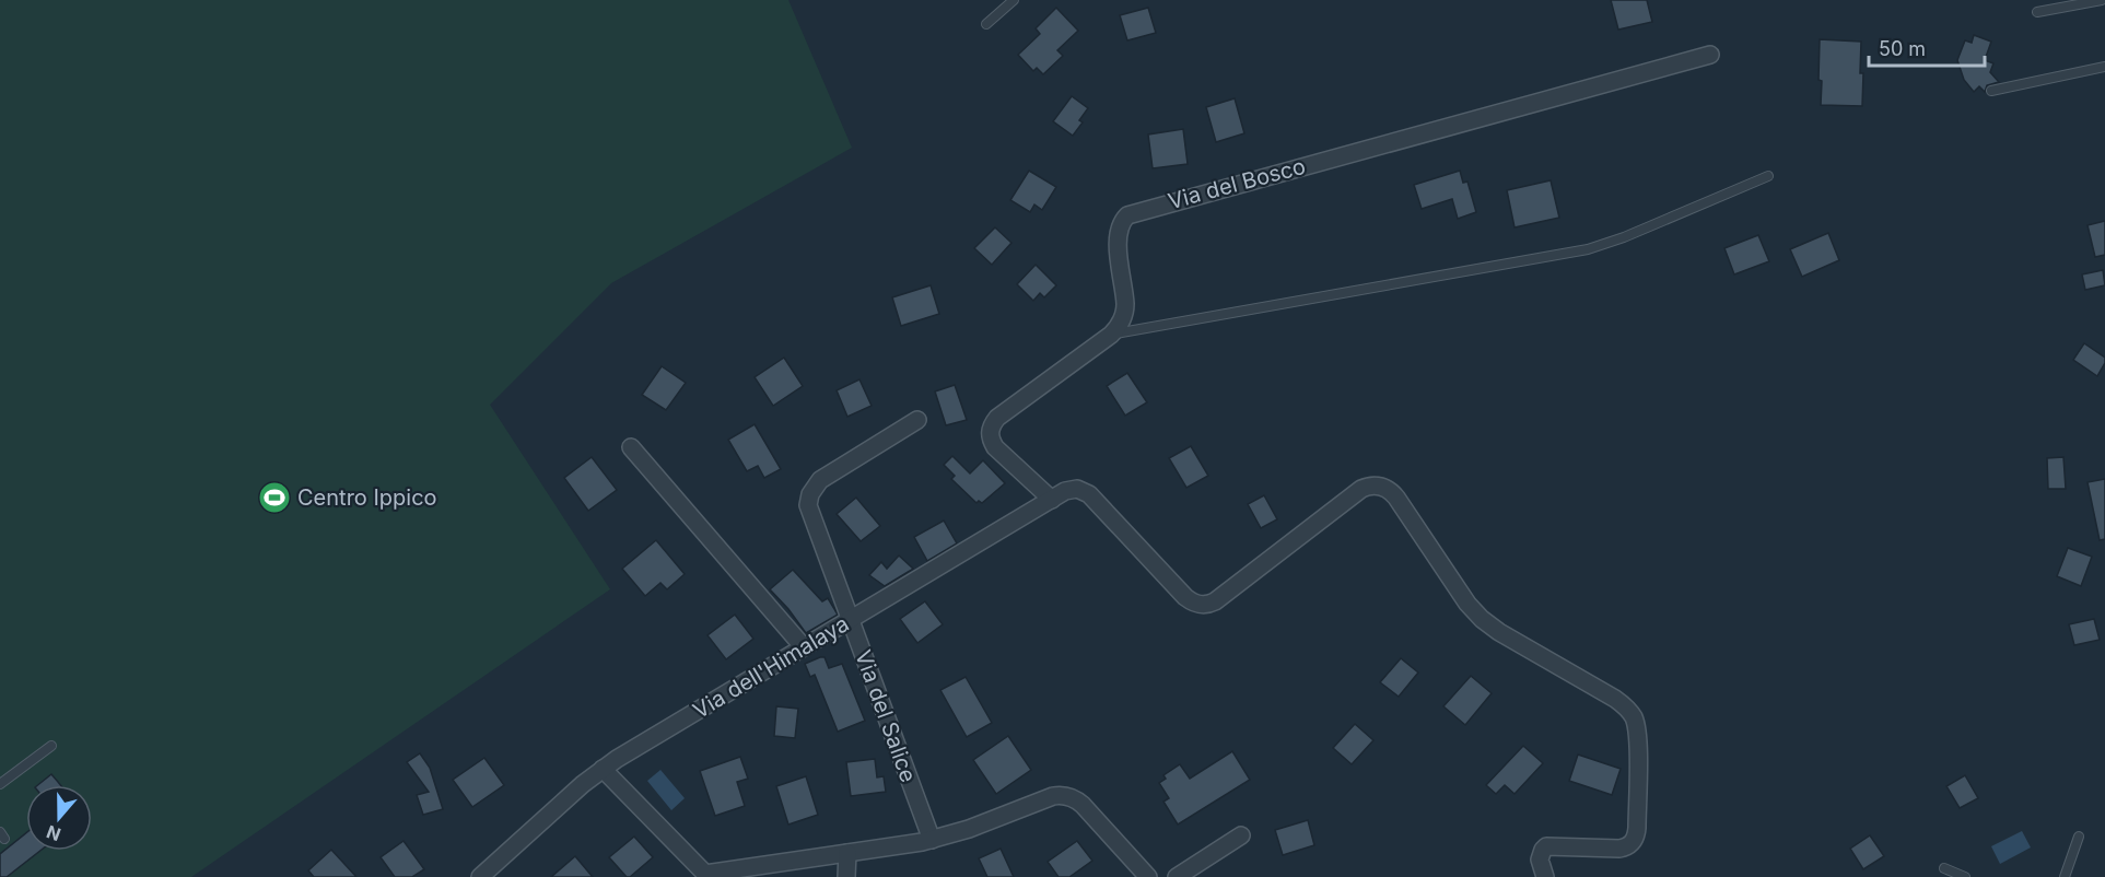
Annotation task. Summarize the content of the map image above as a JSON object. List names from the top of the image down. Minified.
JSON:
{"streets":{"street":["Via del Bosco","Via dell'Himalaya","Via del Salice"]},"crossings":[["Via del Bosco","Via dell'Himalaya"],["Via dell'Himalaya","Via del Salice"]],"places":{"sports":["Centro Ippico"]},"scale_bar":"50 m","north":"bottom"}
